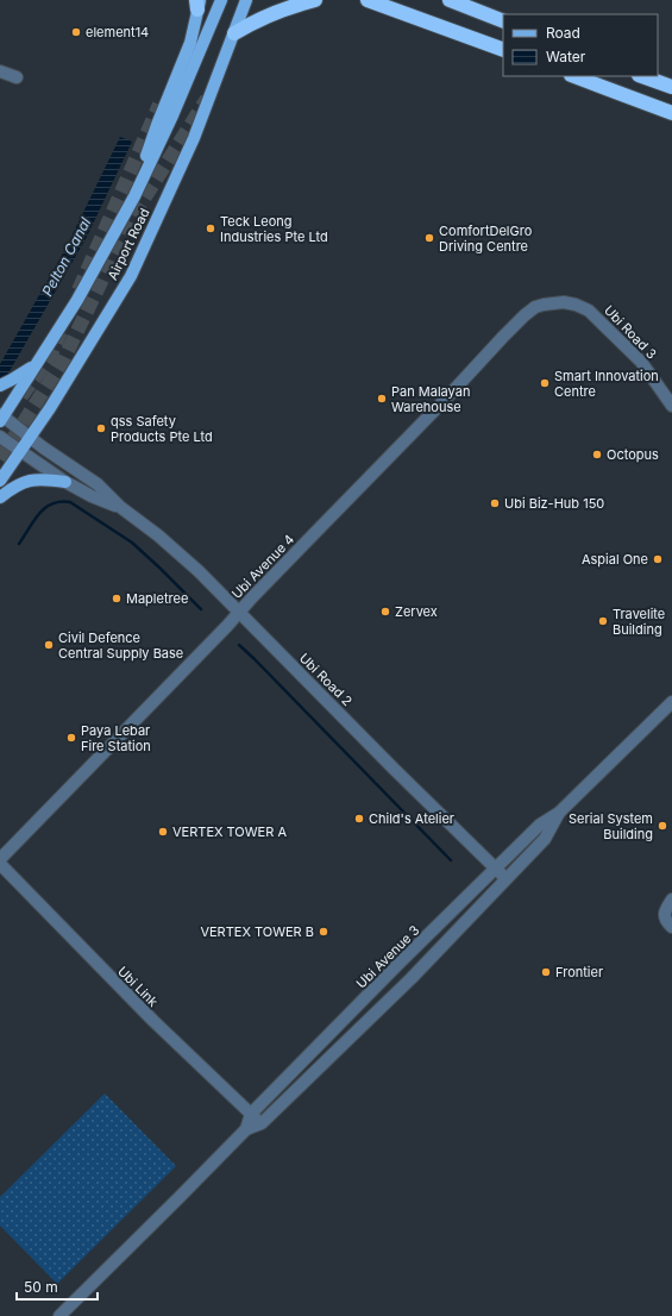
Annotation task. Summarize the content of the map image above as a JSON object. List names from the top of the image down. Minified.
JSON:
{"streets":{"main road":["Airport Road"],"street":["Ubi Road 3","Ubi Avenue 4","Ubi Road 2","Ubi Avenue 3","Ubi Link"]},"crossings":[["Airport Road","Ubi Road 2"],["Ubi Road 3","Ubi Avenue 4"],["Ubi Avenue 4","Ubi Road 2"],["Ubi Road 2","Ubi Avenue 3"],["Ubi Avenue 3","Ubi Link"]],"water":["Pelton Canal"],"places":["element14","Teck Leong Industries Pte Ltd","ComfortDelGro Driving Centre","Smart Innovation Centre","Pan Malayan Warehouse","qss Safety Products Pte Ltd","Octopus","Ubi Biz-Hub 150","Aspial One","Mapletree","Zervex","Travelite Building","Civil Defence Central Supply Base","Paya Lebar Fire Station","Child's Atelier","Serial System Building","VERTEX TOWER A","VERTEX TOWER B","Frontier"],"legend":["Road","Water"],"scale_bar":"50 m"}
